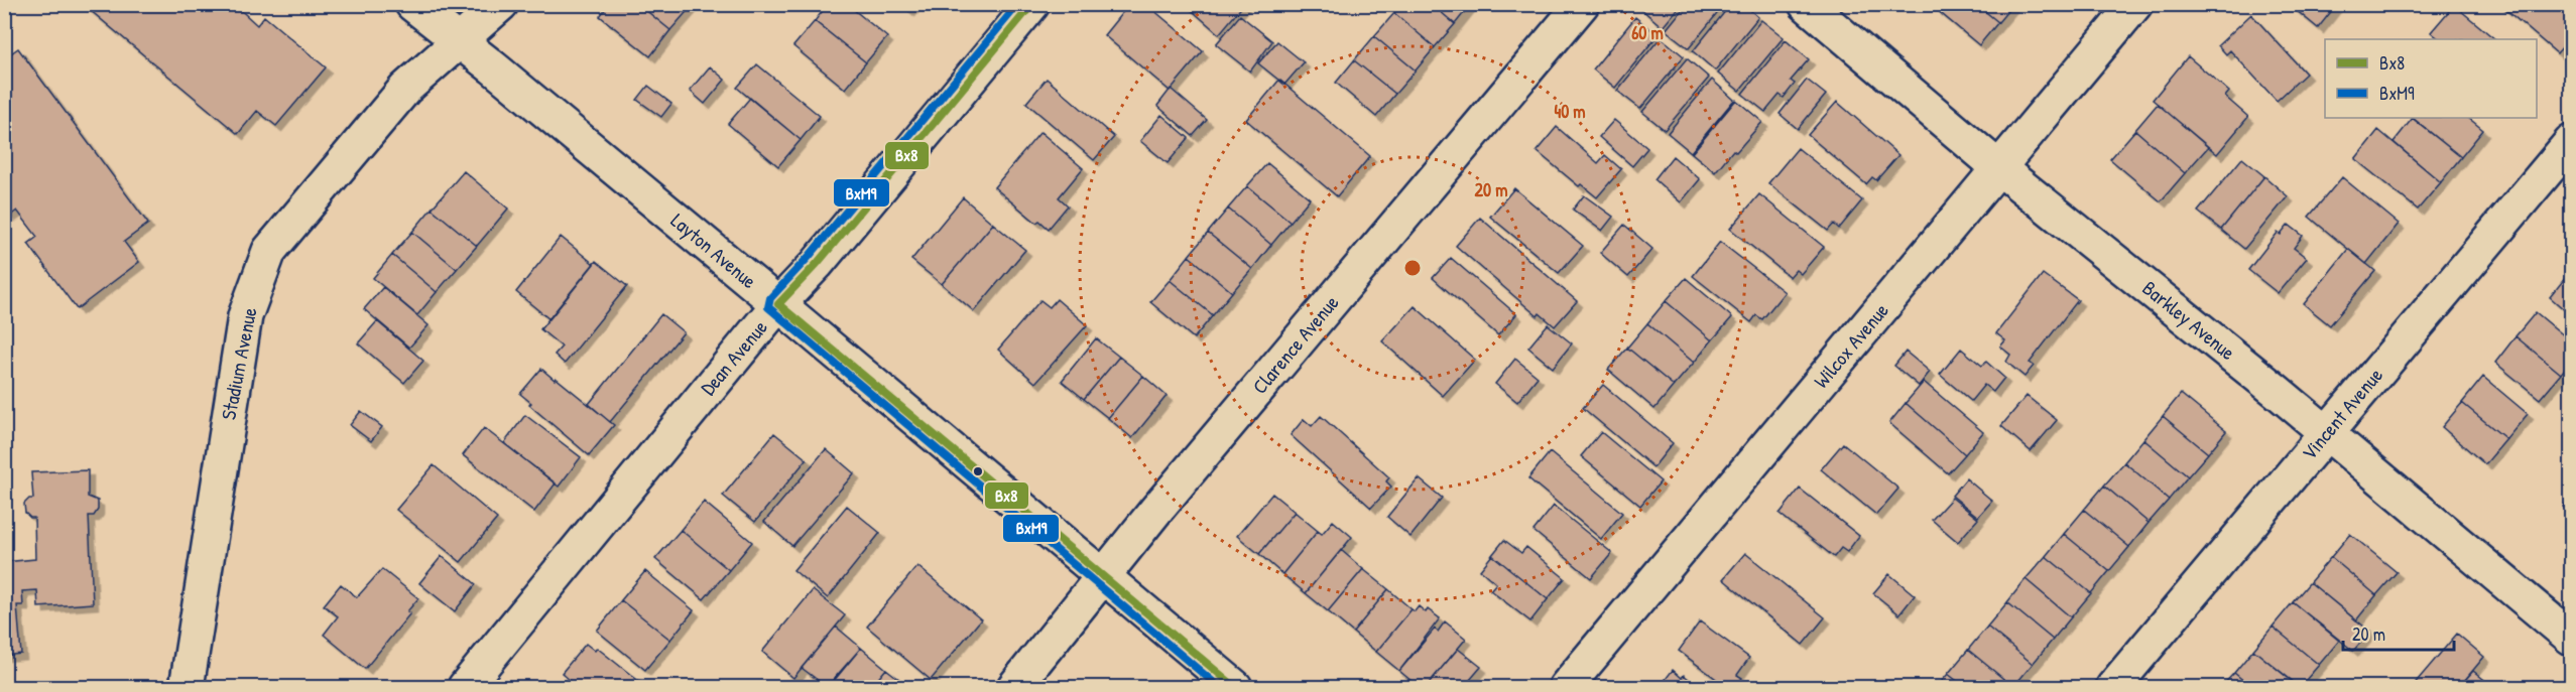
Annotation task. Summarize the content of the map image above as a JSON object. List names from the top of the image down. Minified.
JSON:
{"streets":{"street":["Layton Avenue","Barkley Avenue","Clarence Avenue","Wilcox Avenue","Dean Avenue","Stadium Avenue","Vincent Avenue"]},"crossings":[["Layton Avenue","Clarence Avenue"],["Layton Avenue","Dean Avenue"],["Layton Avenue","Stadium Avenue"],["Barkley Avenue","Wilcox Avenue"],["Barkley Avenue","Vincent Avenue"]],"lines":["transit line Bx8","transit line BxM9"],"legend":["Bx8","BxM9"],"scale_bar":"20 m","rings":["60 m","40 m","20 m"]}
